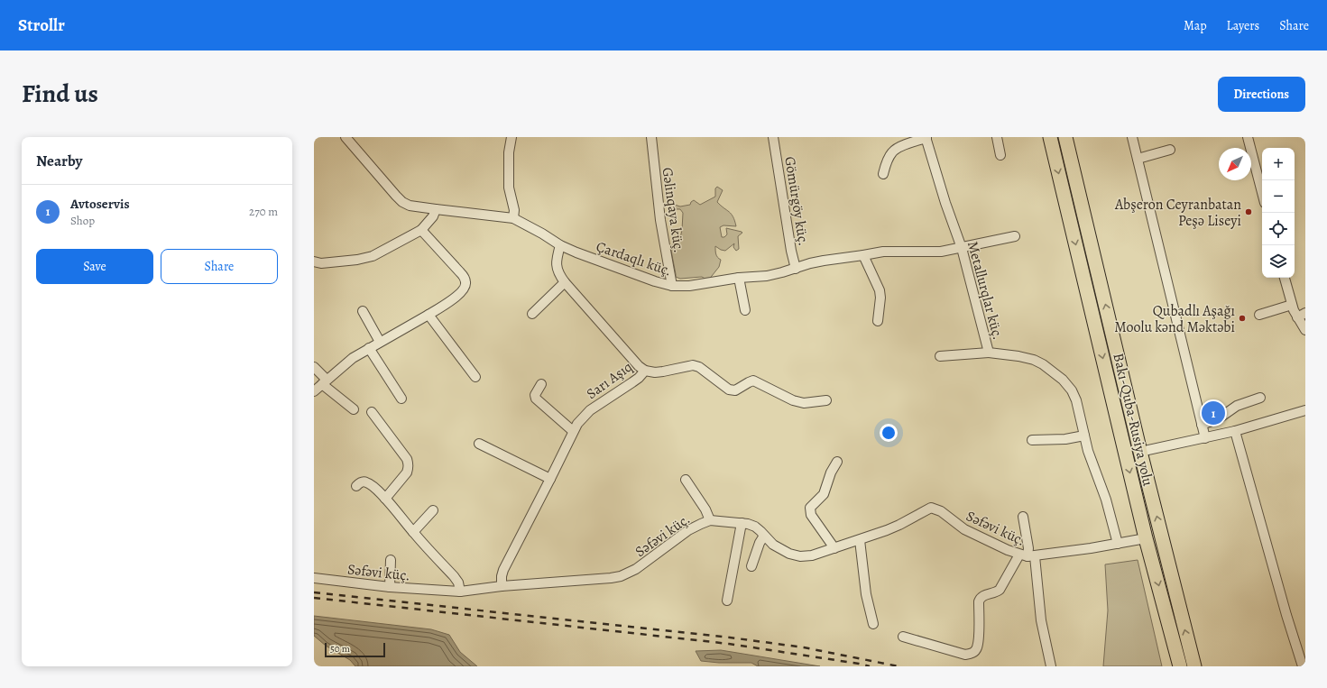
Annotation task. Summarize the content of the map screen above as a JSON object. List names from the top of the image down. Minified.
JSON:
{"streets":{"highway":["Bakı-Quba-Rusiya yolu"],"street":["Gömürgöy küç.","Gəlinqaya küç.","Çardaqlı küç.","Metallurqlar küç.","Sarı Aşıq","Səfəvi küç."]},"crossings":[["Gömürgöy küç.","Çardaqlı küç."],["Gəlinqaya küç.","Çardaqlı küç."],["Çardaqlı küç.","Metallurqlar küç."],["Metallurqlar küç.","Səfəvi küç."],["Sarı Aşıq","Səfəvi küç."],["Bakı-Quba-Rusiya yolu","Səfəvi küç."]],"places":["Abşeron Ceyranbatan Peşə Liseyi","Qubadlı Aşağı Moolu kənd Məktəbi"],"scale_bar":"50 m","north":"bottom left","page":{"header":"Strollr","nav":["Map","Layers","Share"],"title":"Find us","buttons":["Directions",["Save","Share"]],"heading":"Nearby","map_buttons":["+","−"],"list":[{"mark":"1","name":"Avtoservis","note":"Shop","value":"270 m"}],"pins":"1","scale":"50 m"}}
